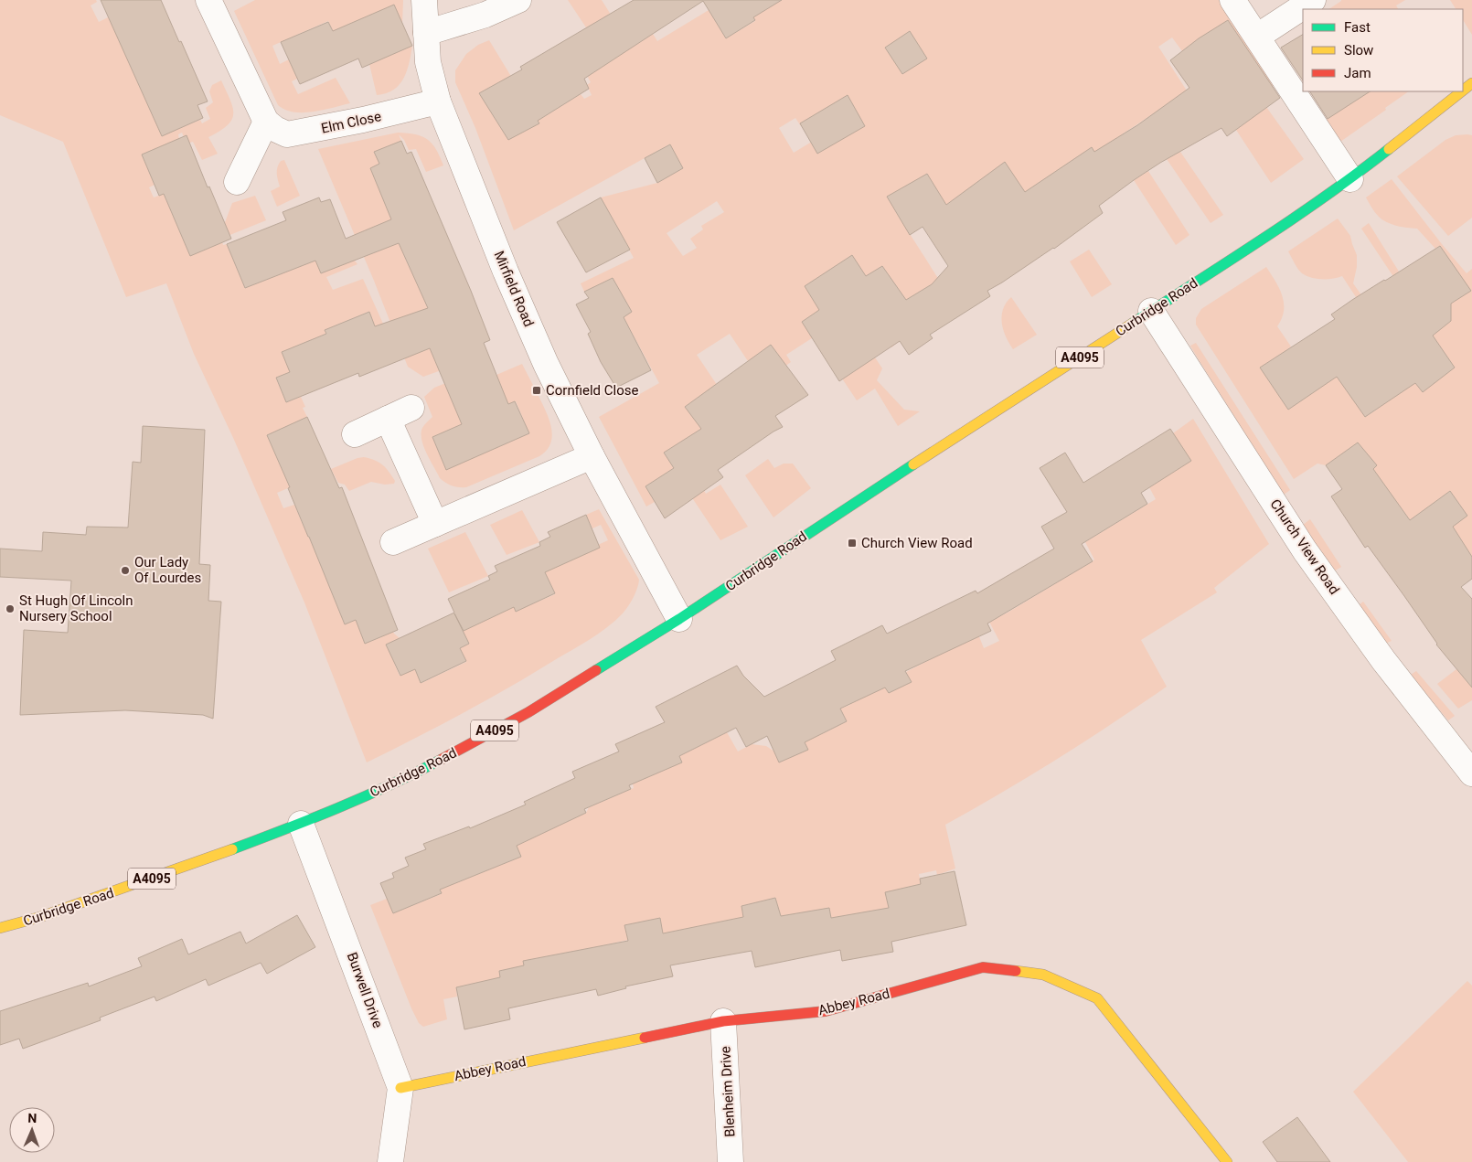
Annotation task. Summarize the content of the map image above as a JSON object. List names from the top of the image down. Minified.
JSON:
{"streets":{"main road":["Curbridge Road","A4095","Abbey Road"],"street":["Elm Close","Mirfield Road","Church View Road","Burwell Drive","Blenheim Drive"]},"crossings":[["Elm Close","Mirfield Road"],["Mirfield Road","Curbridge Road"],["Curbridge Road","Church View Road"],["Curbridge Road","Burwell Drive"],["Burwell Drive","Abbey Road"],["Abbey Road","Blenheim Drive"]],"places":{"transit":["Cornfield Close","Church View Road"],"other":["Our Lady Of Lourdes","St Hugh Of Lincoln Nursery School"]},"legend":["Fast","Slow","Jam"],"north":"top"}
